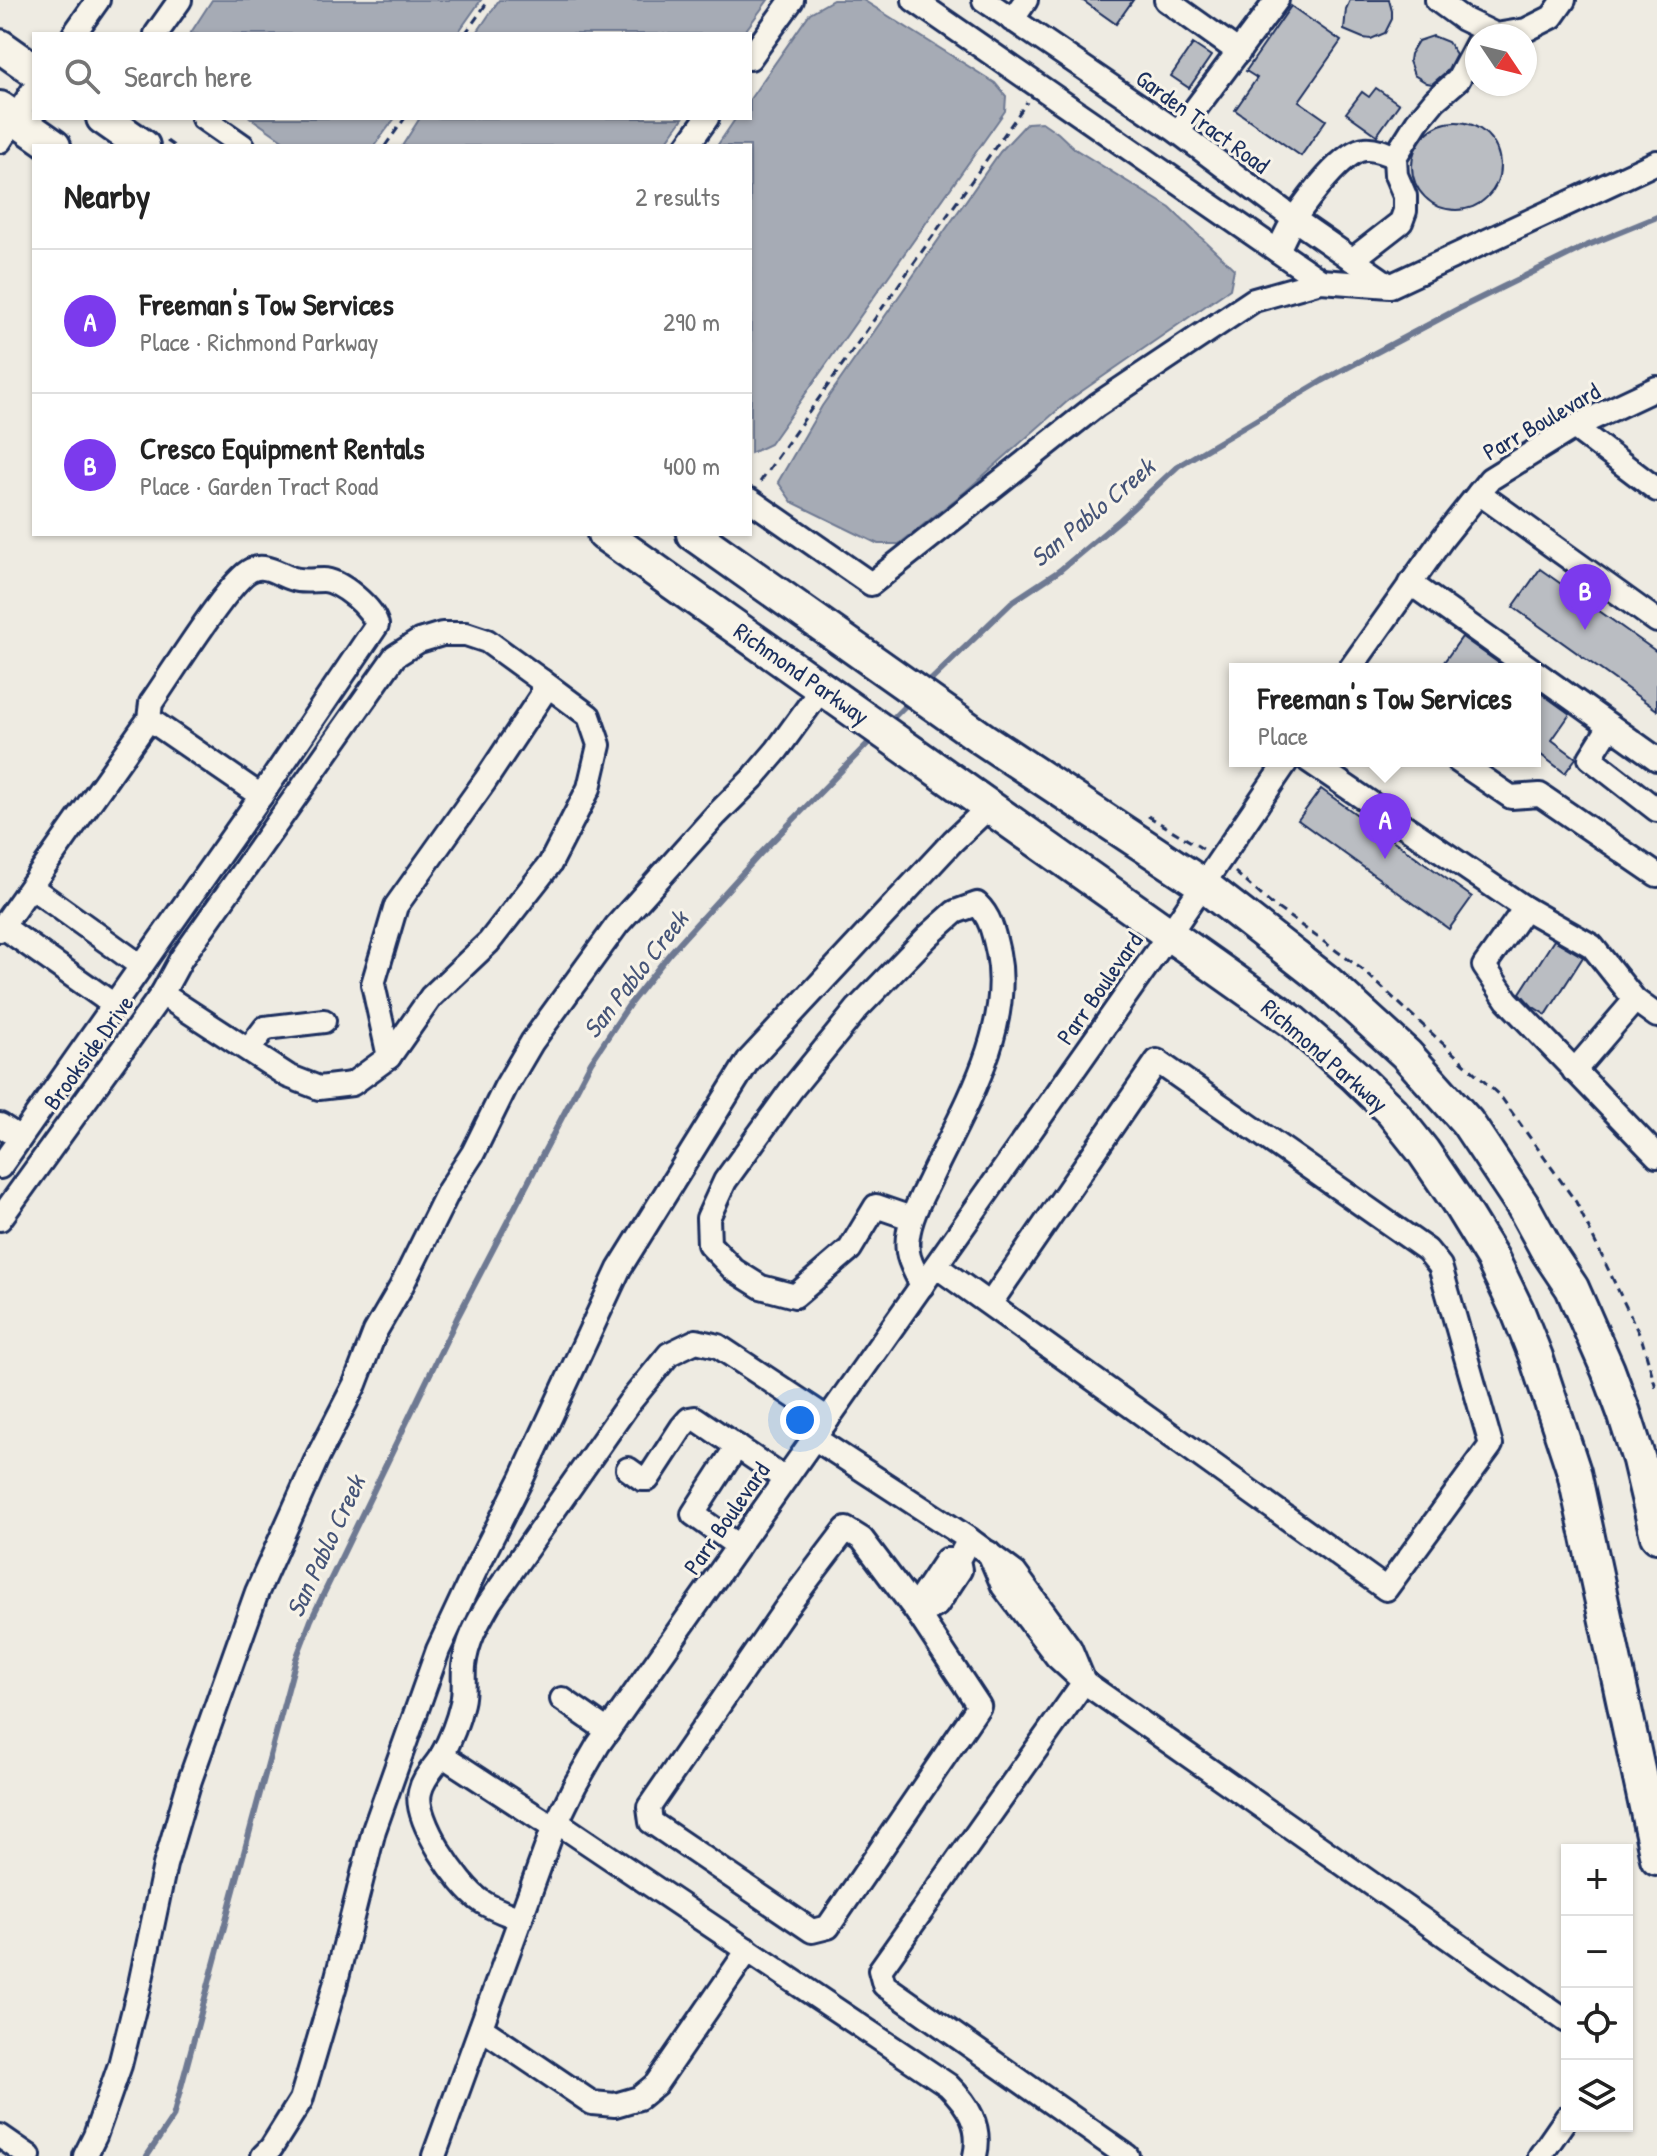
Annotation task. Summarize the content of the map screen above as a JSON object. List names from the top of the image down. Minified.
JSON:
{"streets":{"highway":["Richmond Parkway"],"street":["Garden Tract Road","Parr Boulevard","Brookside Drive"]},"crossings":[["Parr Boulevard","Richmond Parkway"]],"water":["San Pablo Creek"],"north":"bottom right","page":{"search":"Search here","heading":["Nearby","2 results"],"list":[{"mark":"A","name":"Freeman's Tow Services","note":"Place · Richmond Parkway","value":"290 m"},{"mark":"B","name":"Cresco Equipment Rentals","note":"Place · Garden Tract Road","value":"400 m"}],"pins":["B","A"],"popup":["Freeman's Tow Services","Place"],"map_buttons":["+","−"]}}
